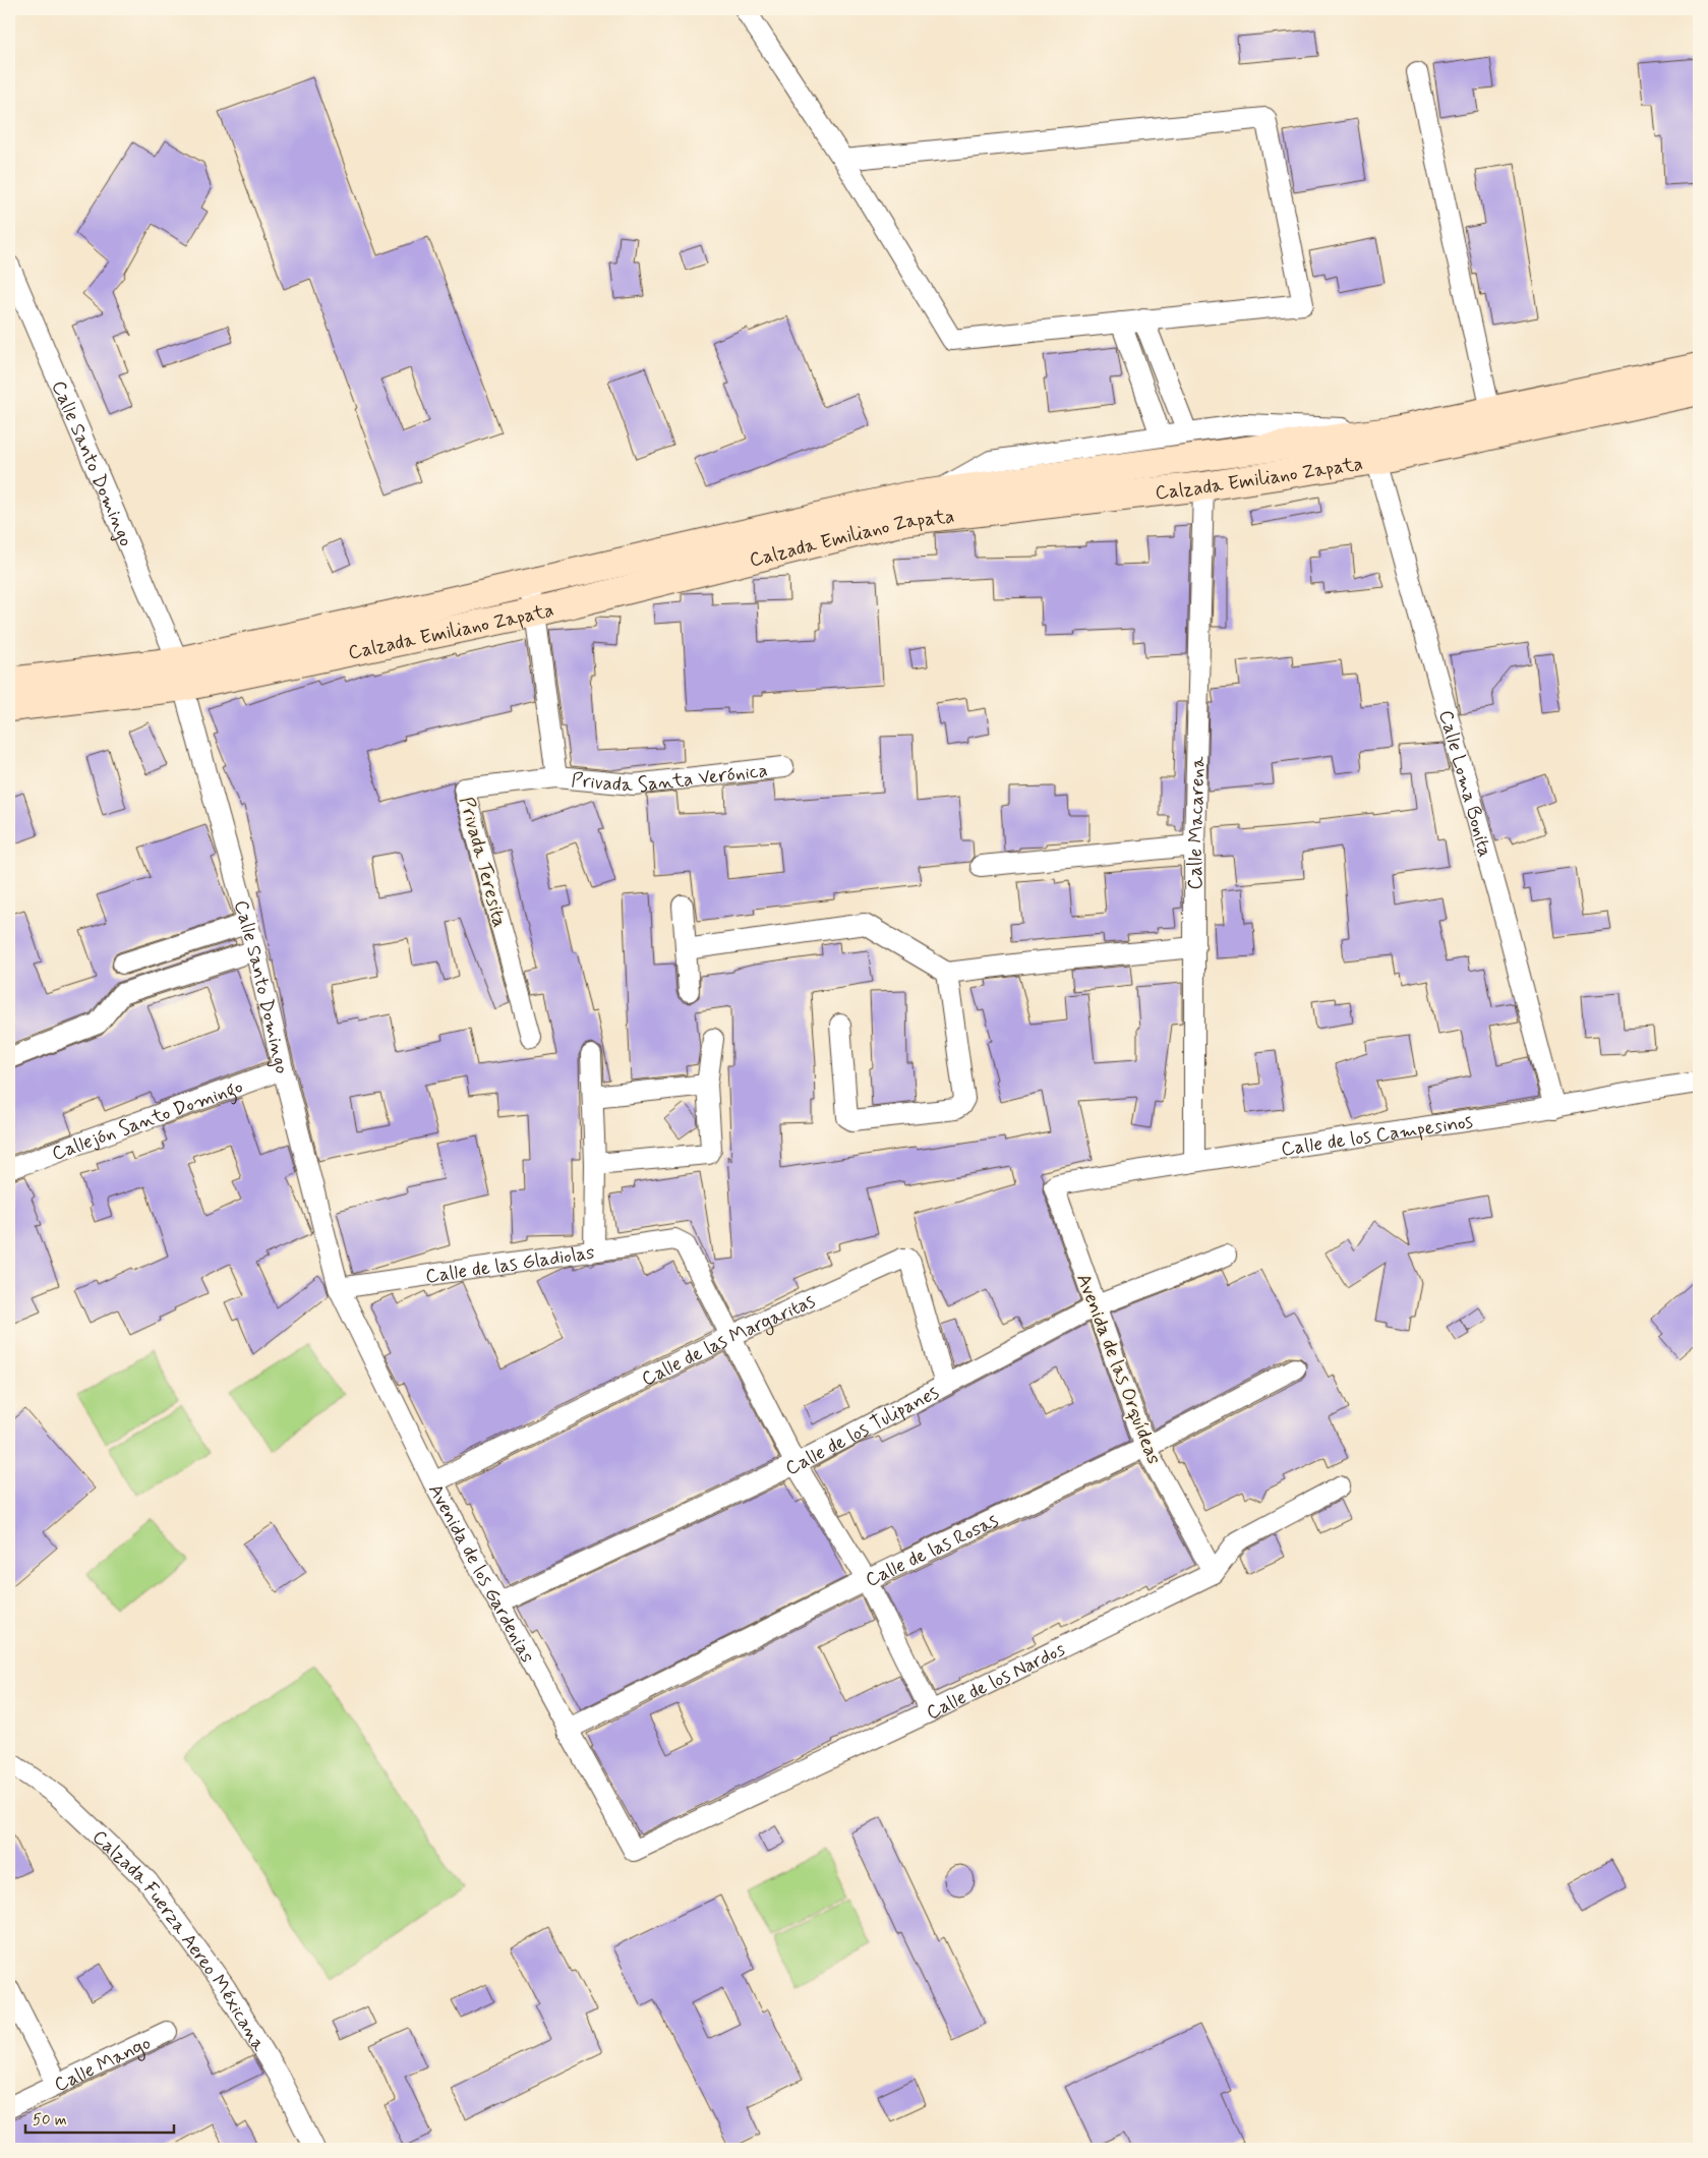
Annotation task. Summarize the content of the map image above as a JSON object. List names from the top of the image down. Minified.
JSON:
{"streets":{"main road":["Calzada Emiliano Zapata"],"street":["Calle Santo Domingo","Privada Santa Verónica","Calle Loma Bonita","Calle Macarena","Privada Teresita","Callejón Santo Domingo","Calle de los Campesinos","Calle de las Gladiolas","Calle de las Margaritas","Avenida de las Orquídeas","Calle de los Tulipanes","Calle de las Rosas","Avenida de los Gardenias","Calle de los Nardos","Calzada Fuerza Aereo Méxicana","Calle Mango"]},"crossings":[["Calle Santo Domingo","Calzada Emiliano Zapata"],["Calle Santo Domingo","Callejón Santo Domingo"],["Calle Santo Domingo","Calle de las Gladiolas"],["Calle Santo Domingo","Avenida de los Gardenias"],["Calzada Emiliano Zapata","Calle Loma Bonita"],["Calzada Emiliano Zapata","Calle Macarena"],["Privada Santa Verónica","Privada Teresita"],["Calle Loma Bonita","Calle de los Campesinos"],["Calle Macarena","Calle de los Campesinos"],["Calle de los Campesinos","Avenida de las Orquídeas"],["Calle de las Gladiolas","Calle de las Margaritas"],["Calle de las Gladiolas","Avenida de los Gardenias"],["Calle de las Margaritas","Calle de los Tulipanes"],["Calle de las Margaritas","Avenida de los Gardenias"],["Avenida de las Orquídeas","Calle de los Tulipanes"],["Avenida de las Orquídeas","Calle de las Rosas"],["Avenida de las Orquídeas","Calle de los Nardos"],["Calle de los Tulipanes","Avenida de los Gardenias"],["Calle de las Rosas","Avenida de los Gardenias"],["Avenida de los Gardenias","Calle de los Nardos"]],"scale_bar":"50 m"}
